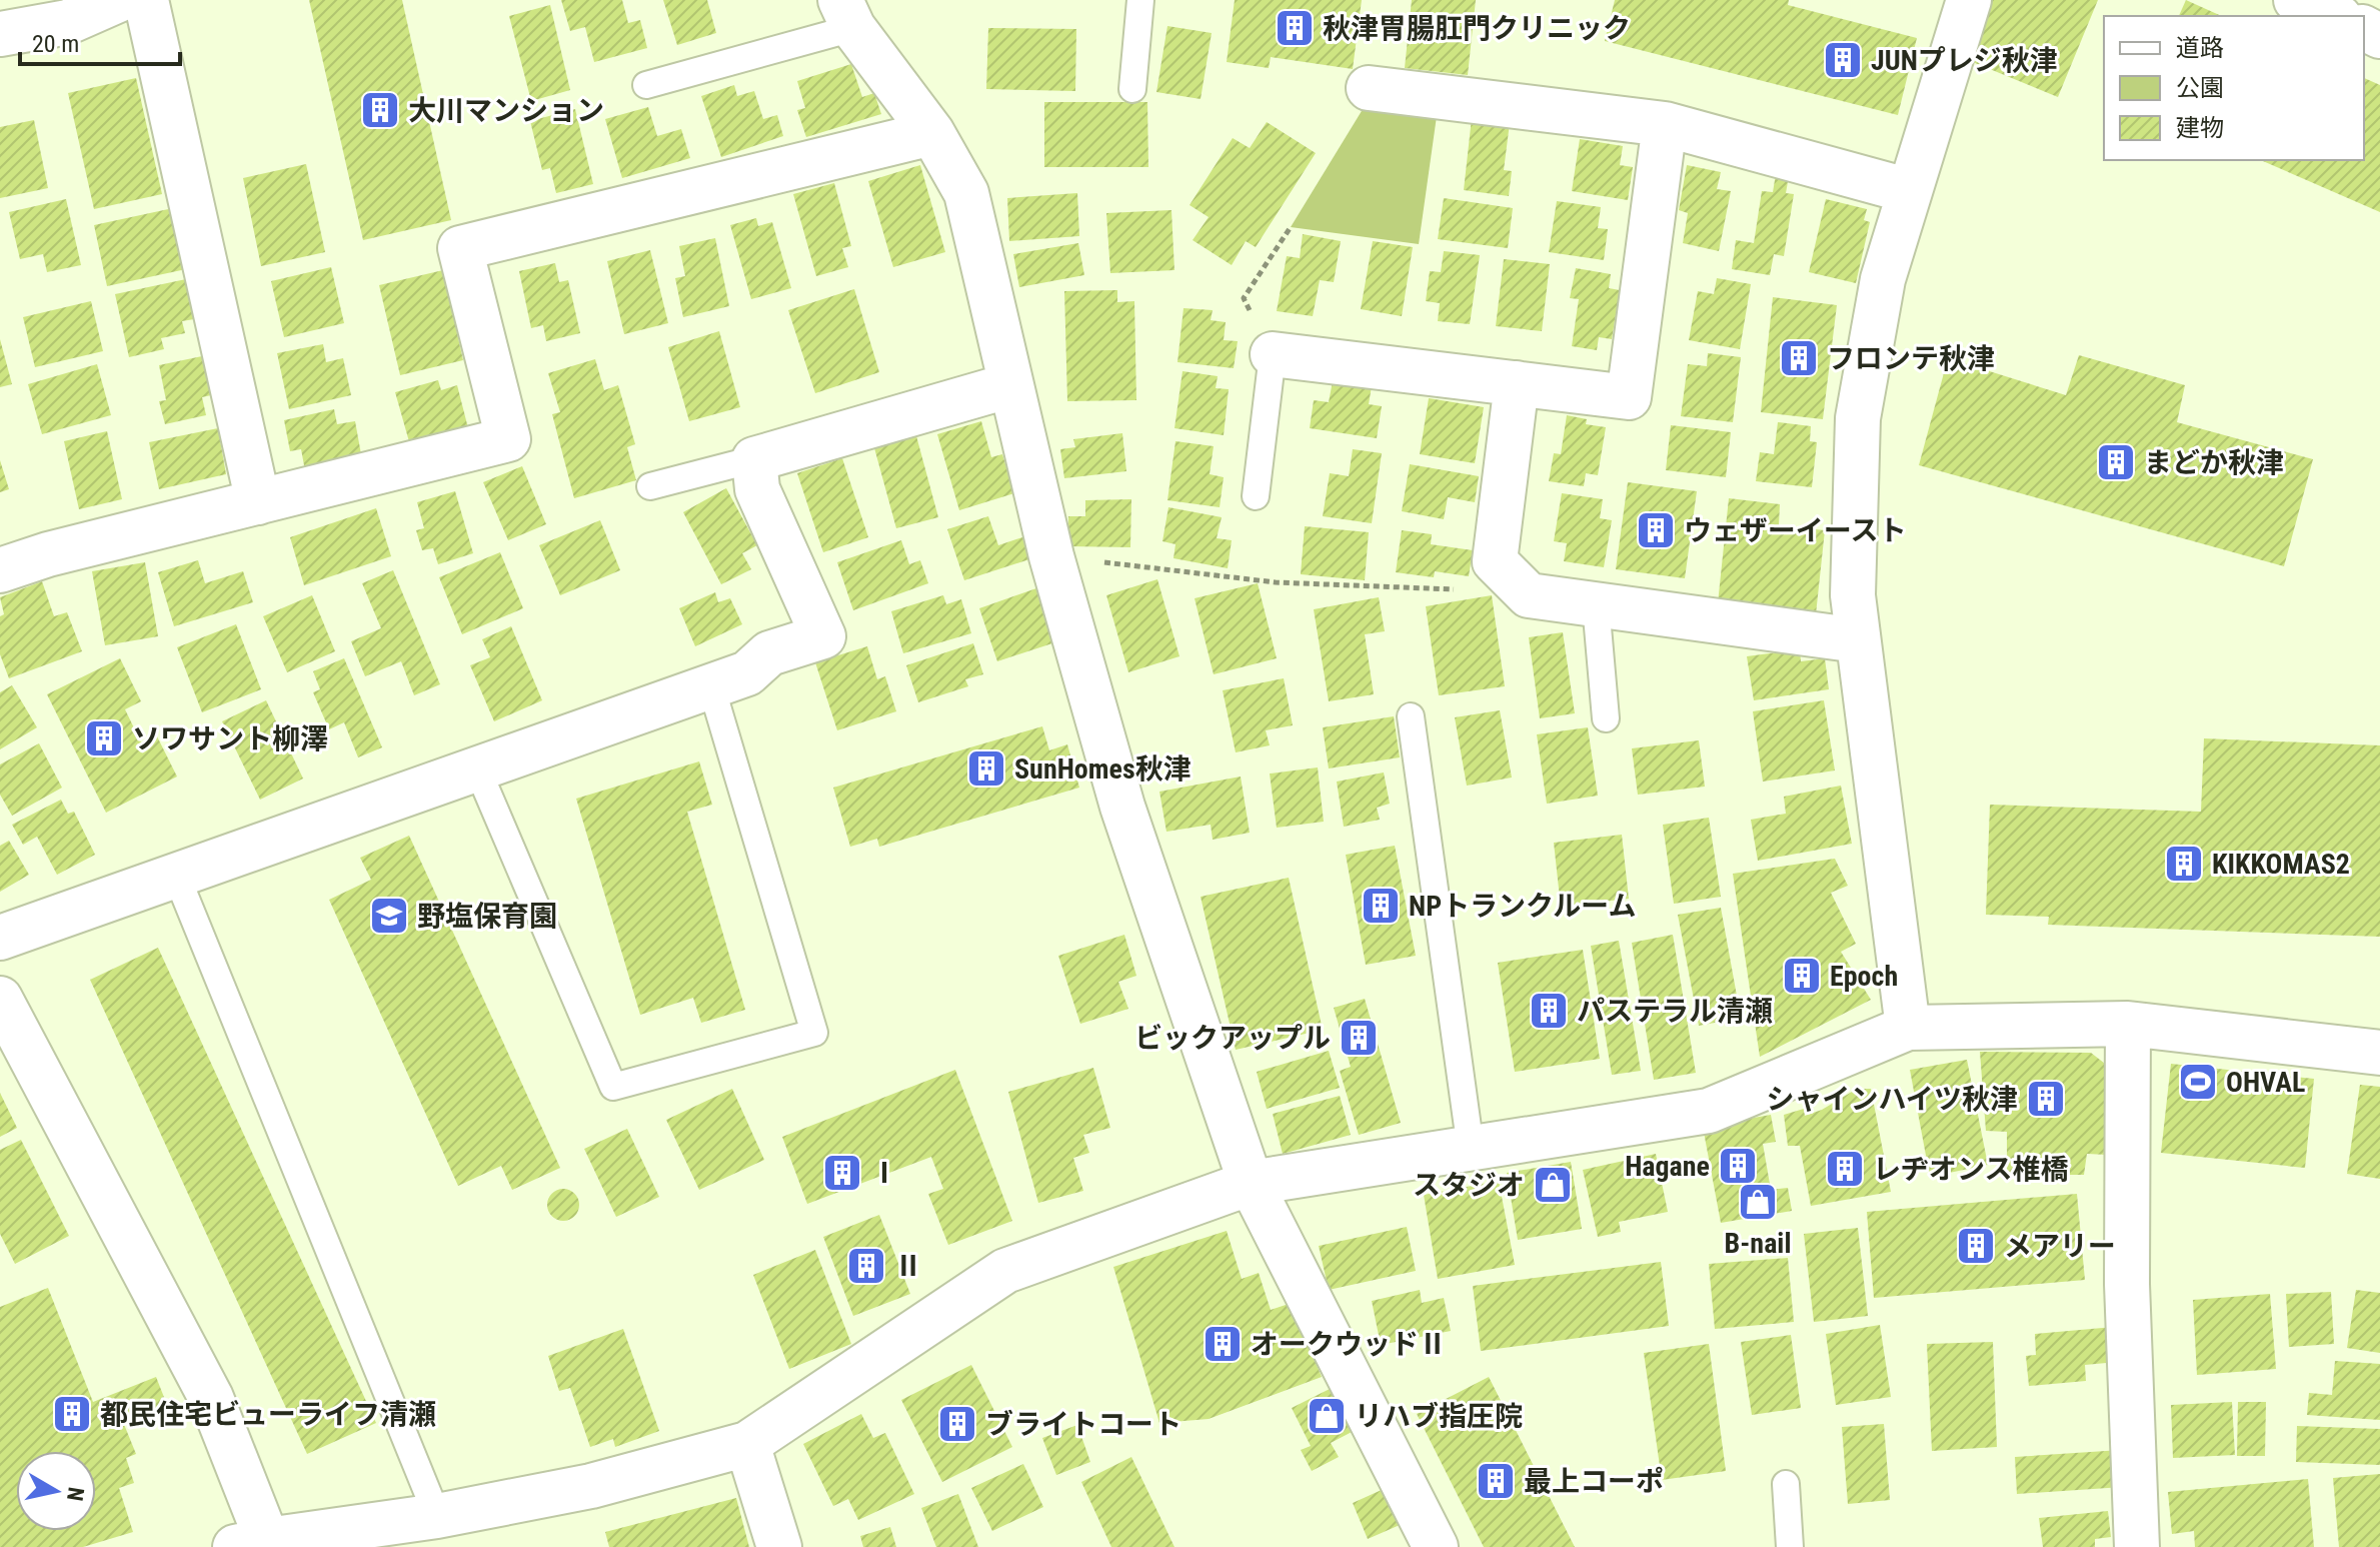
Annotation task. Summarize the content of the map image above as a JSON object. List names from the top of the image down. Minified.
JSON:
{"places":{"building":["秋津胃腸肛門クリニック","JUNプレジ秋津","大川マンション","フロンテ秋津","まどか秋津","ウェザーイースト","ソワサント柳澤","SunHomes秋津","KIKKOMAS2","NPトランクルーム","Epoch","パステラル清瀬","ビックアップル","シャインハイツ秋津","Hagane","レヂオンス椎橋","Ⅰ","メアリー","Ⅱ","オークウッドⅡ","都民住宅ビューライフ清瀬","ブライトコート","最上コーポ"],"school or university":["野塩保育園"],"sports":["OHVAL"],"shop":["スタジオ","B-nail","リハブ指圧院"]},"legend":["道路","公園","建物"],"scale_bar":"20 m","north":"right"}
